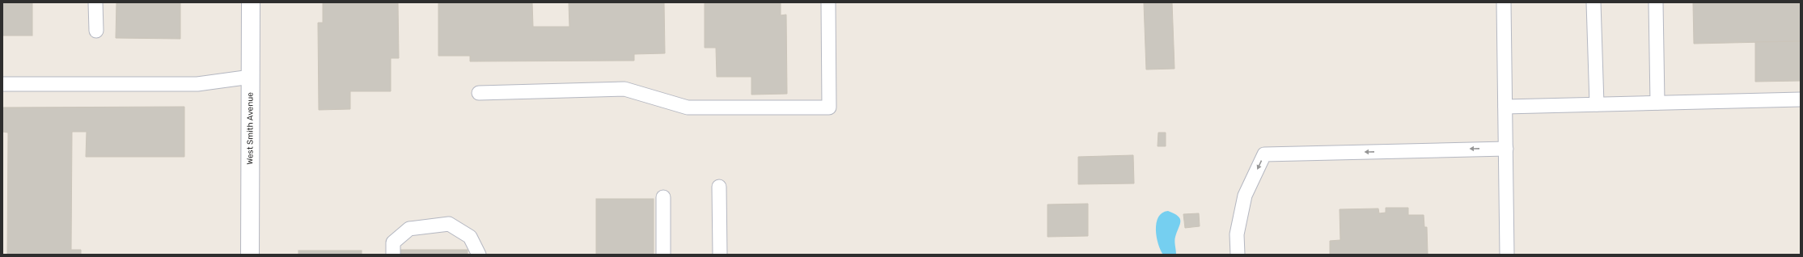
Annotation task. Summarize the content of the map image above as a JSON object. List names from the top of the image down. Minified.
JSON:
{"streets":{"street":["West Smith Avenue"]}}
